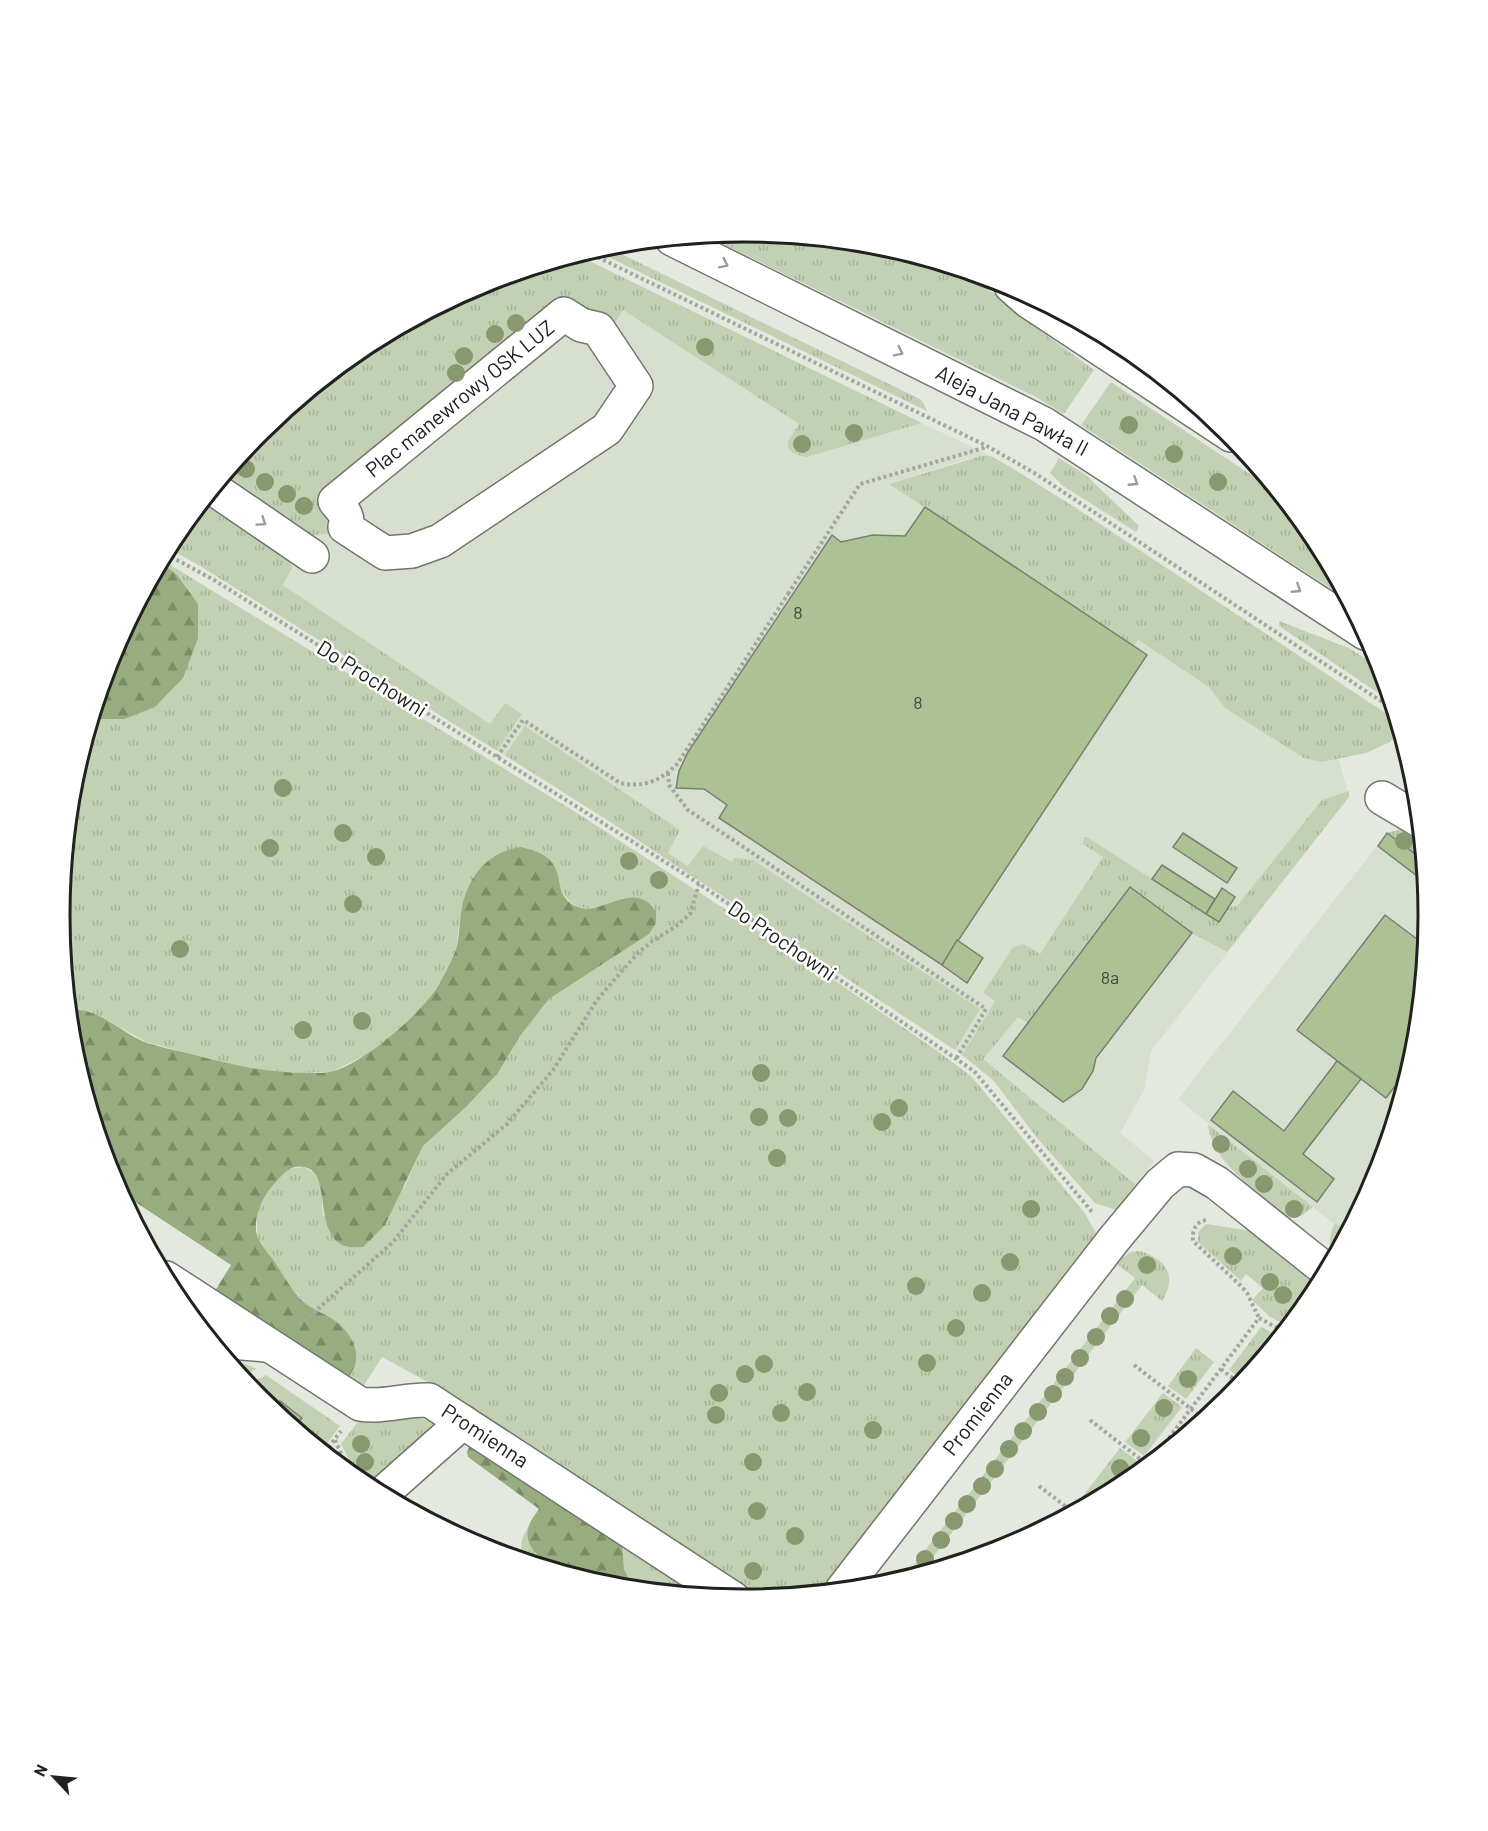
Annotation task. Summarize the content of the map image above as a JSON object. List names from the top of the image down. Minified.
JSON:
{"streets":{"street":["Plac manewrowy OSK LUZ","Aleja Jana Pawła II","Promienna"],"path":["Do Prochowni"]},"crossings":[["Do Prochowni","Promienna"]],"one_way":["Aleja Jana Pawła II"],"house_numbers":["8","8","8a"],"north":"top left"}
